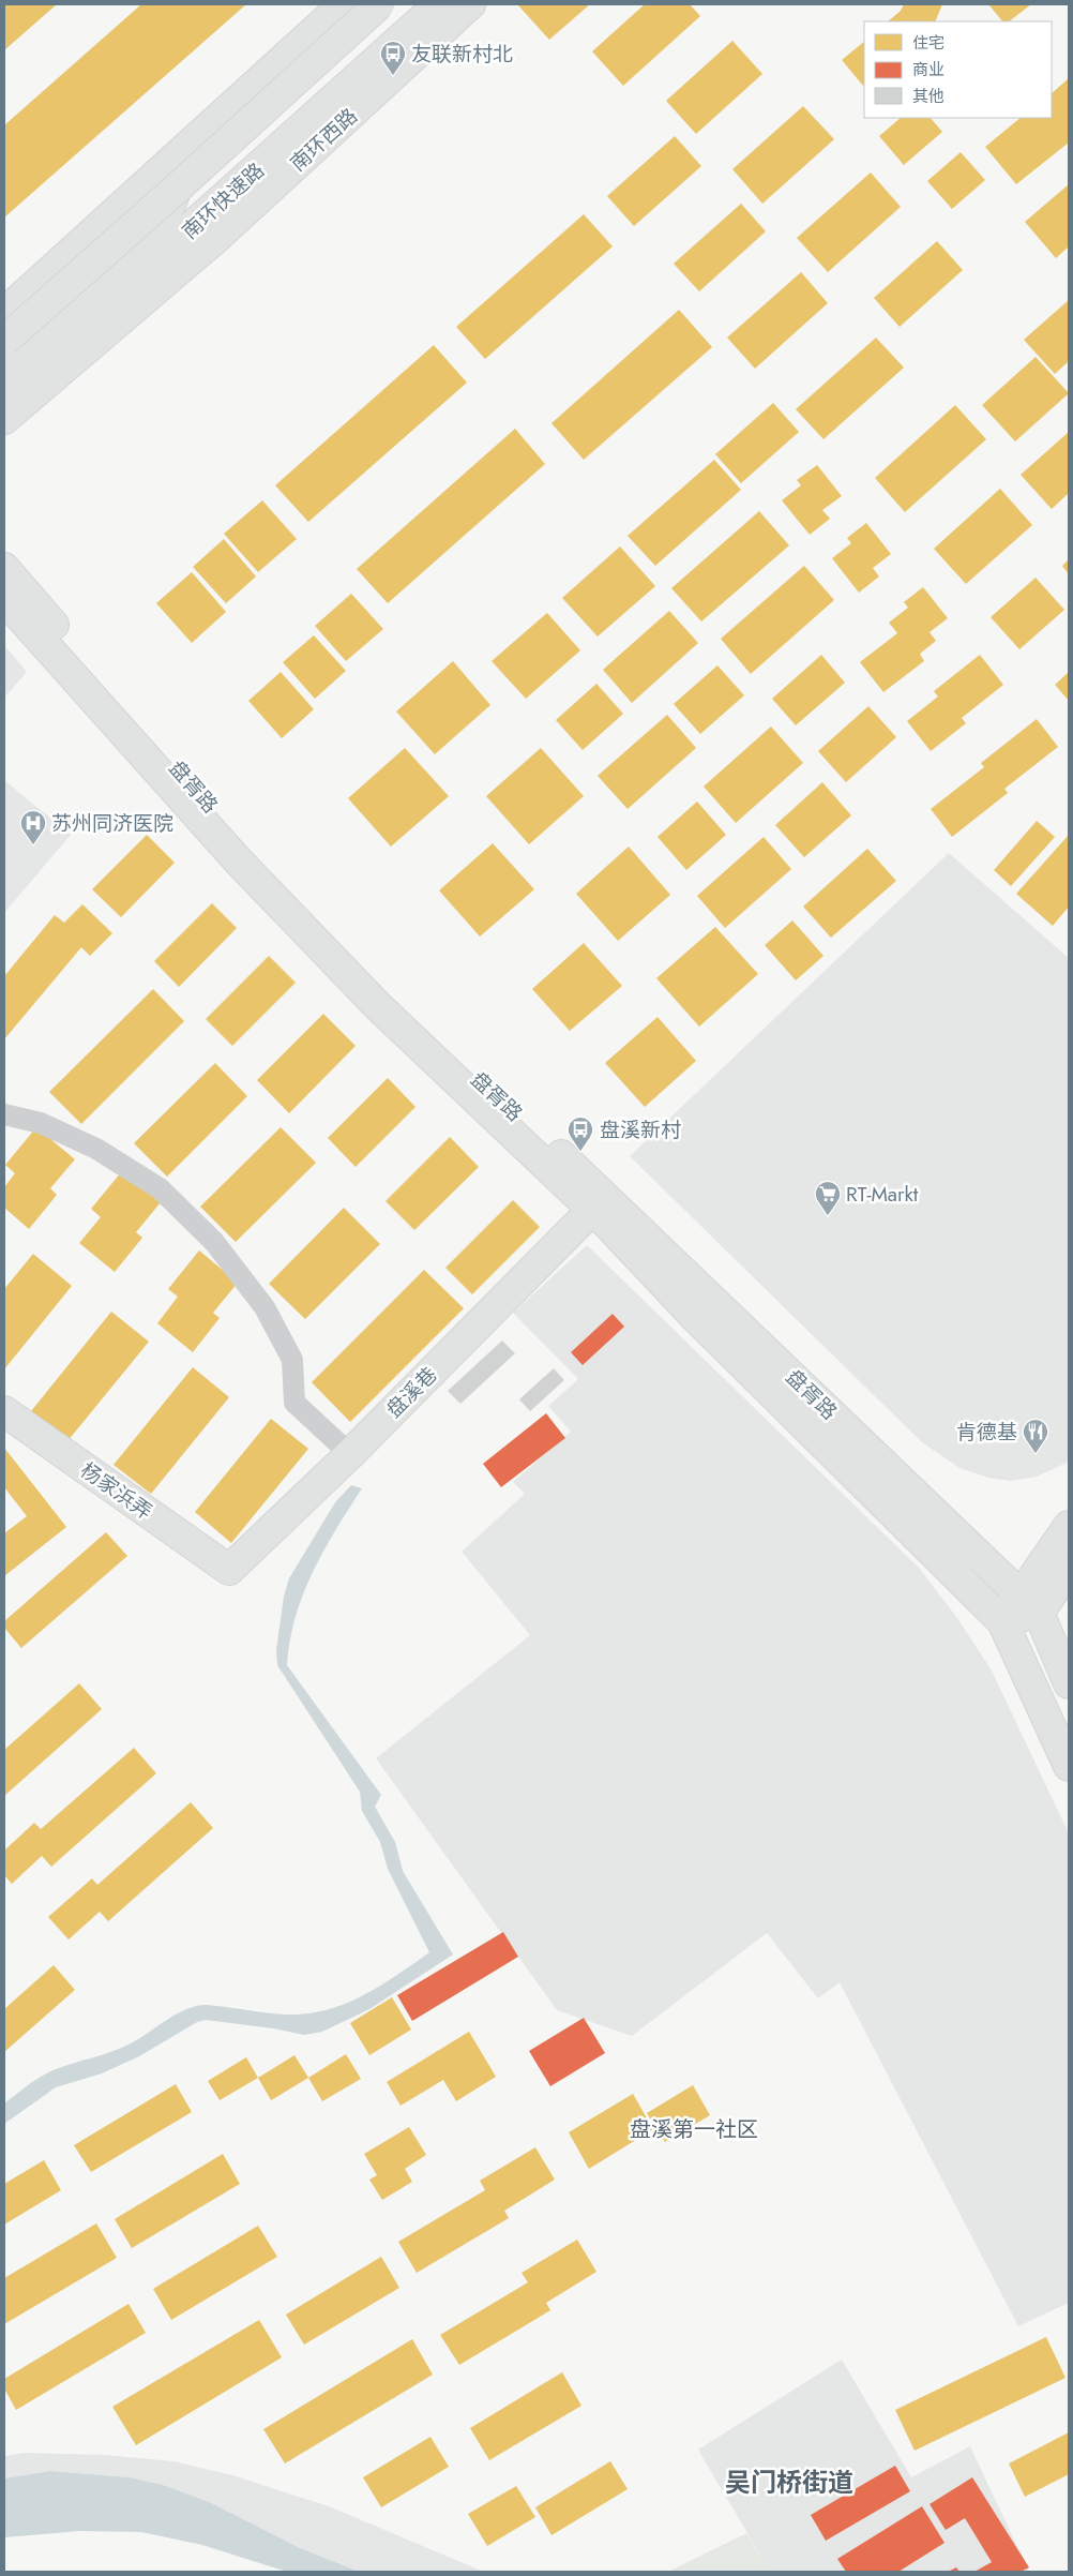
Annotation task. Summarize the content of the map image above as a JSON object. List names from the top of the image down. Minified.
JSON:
{"streets":{"main road":["南环西路","南环快速路","盘胥路","盘溪巷","杨家浜弄"]},"crossings":[["盘胥路","盘溪巷"],["盘溪巷","杨家浜弄"]],"districts":["盘溪第一社区","吴门桥街道"],"places":{"bus stop":["友联新村北","盘溪新村"],"hospital":["苏州同济医院"],"supermarket":["RT-Markt"],"restaurant":["肯德基"]},"legend":["住宅","商业","其他"]}
